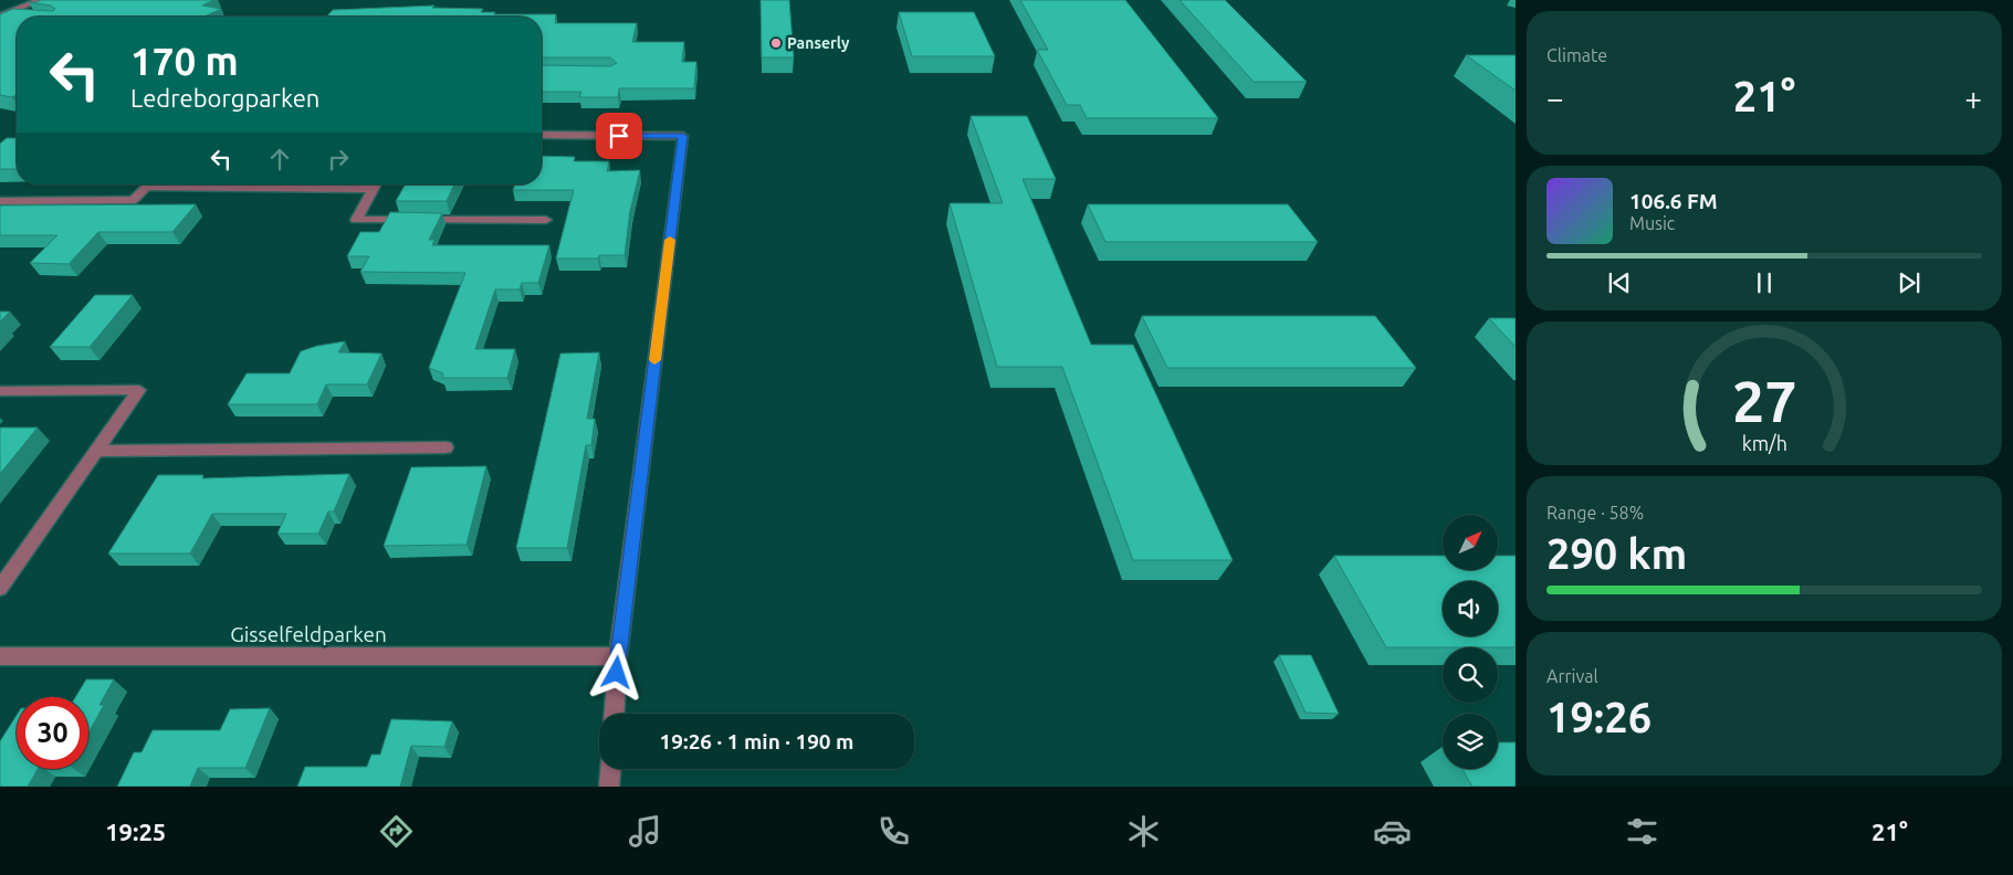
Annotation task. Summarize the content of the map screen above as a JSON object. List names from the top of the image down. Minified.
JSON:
{"streets":{"street":["Gisselfeldparken"]},"places":["Panserly"],"north":"top right","page":{"tile":["Climate",["Range · 58%","290 km"],["Arrival","19:26"]],"turn":["170 m","Ledreborgparken"],"heat":["−","21°","+"],"song":["106.6 FM","Music"],"limit":"30","trip":"19:26 · 1 min · 190 m","tabs":["19:25","21°"],"gauge":["27","km/h"]}}
